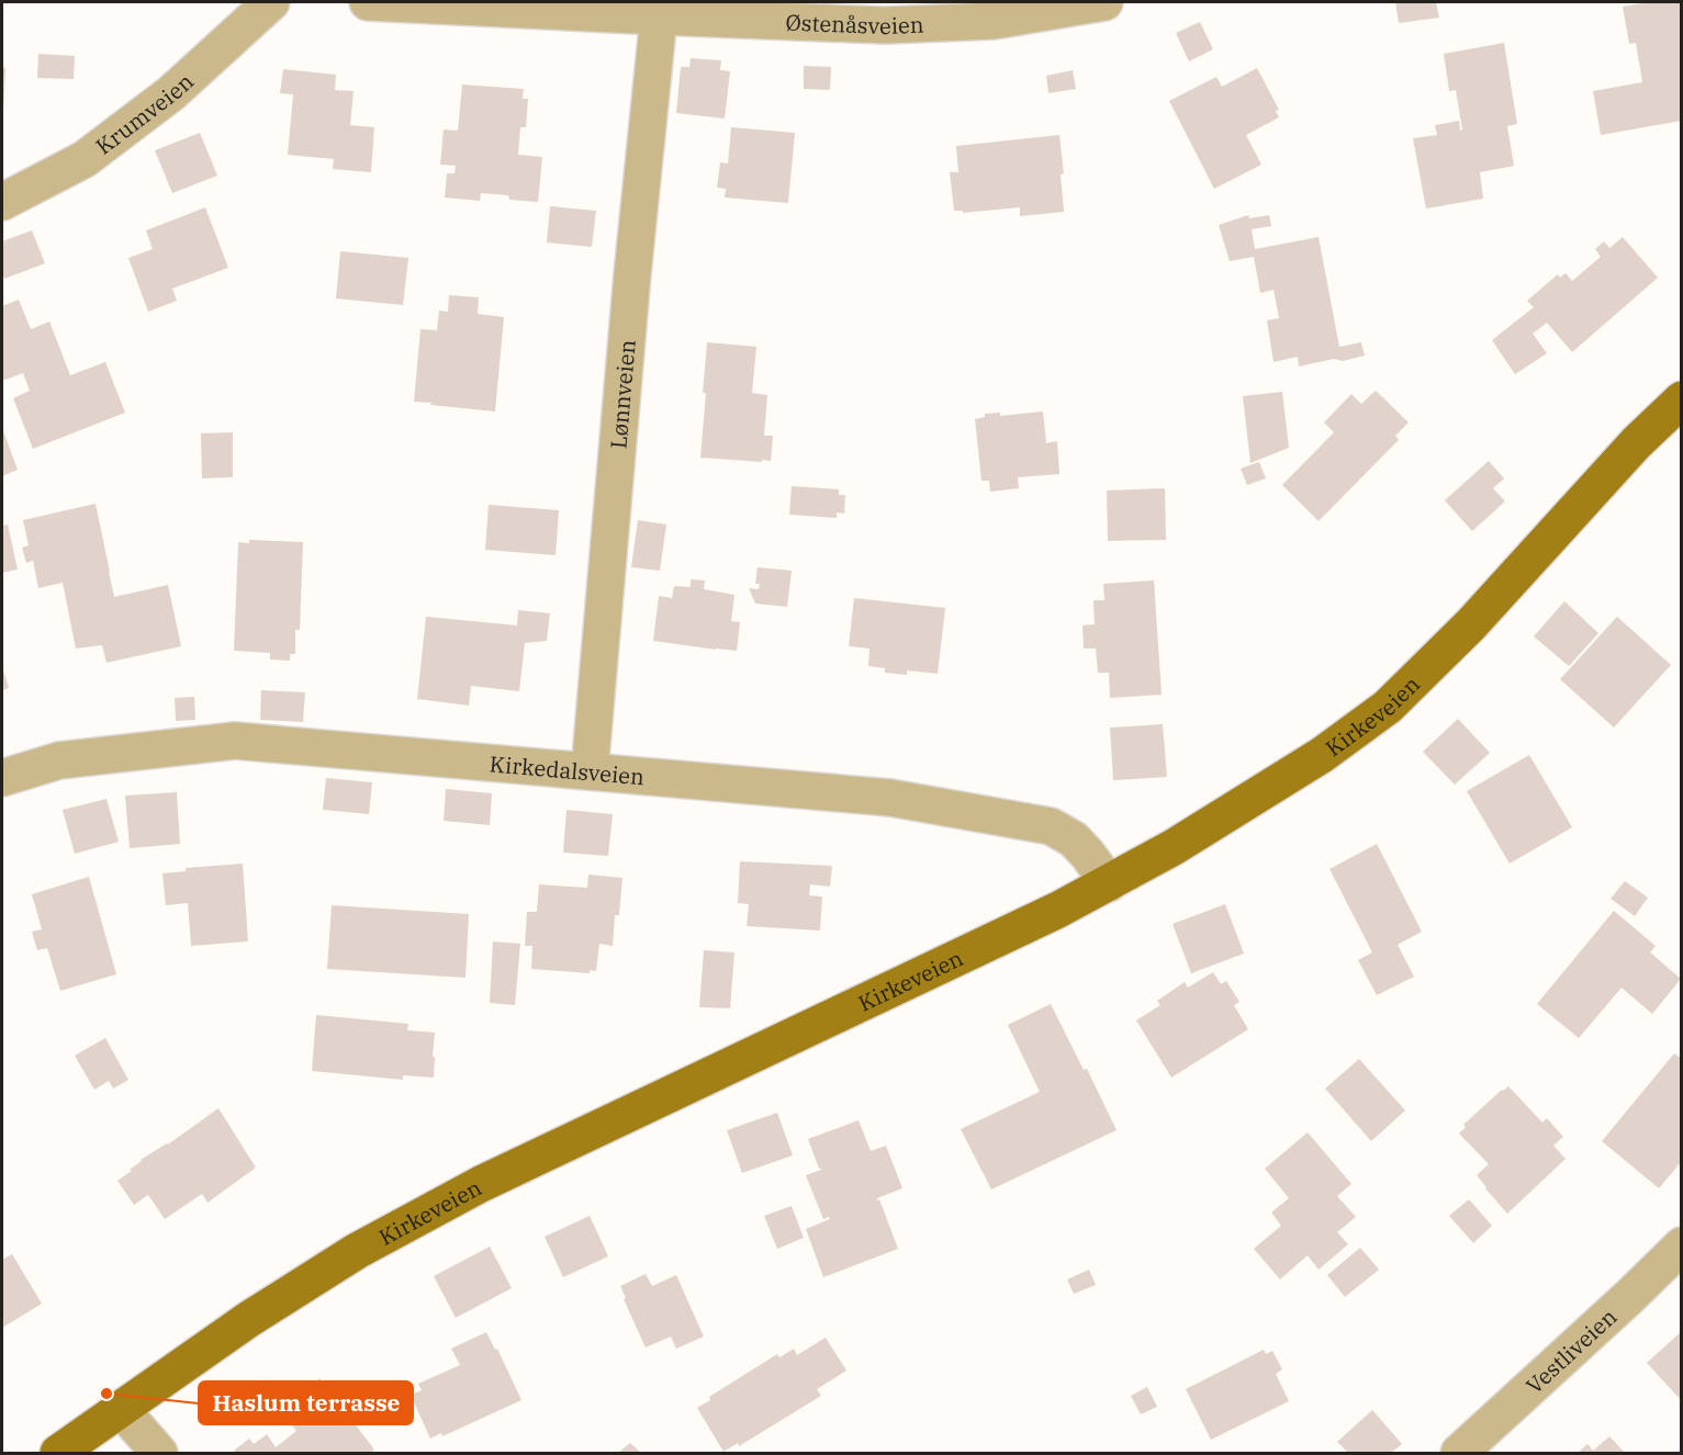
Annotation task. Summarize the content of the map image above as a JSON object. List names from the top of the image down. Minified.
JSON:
{"streets":{"main road":["Kirkeveien"],"street":["Østenåsveien","Krumveien","Lønnveien","Kirkedalsveien","Vestliveien"]},"crossings":[["Østenåsveien","Lønnveien"],["Lønnveien","Kirkedalsveien"],["Kirkeveien","Kirkedalsveien"]],"places":["Haslum terrasse"]}
